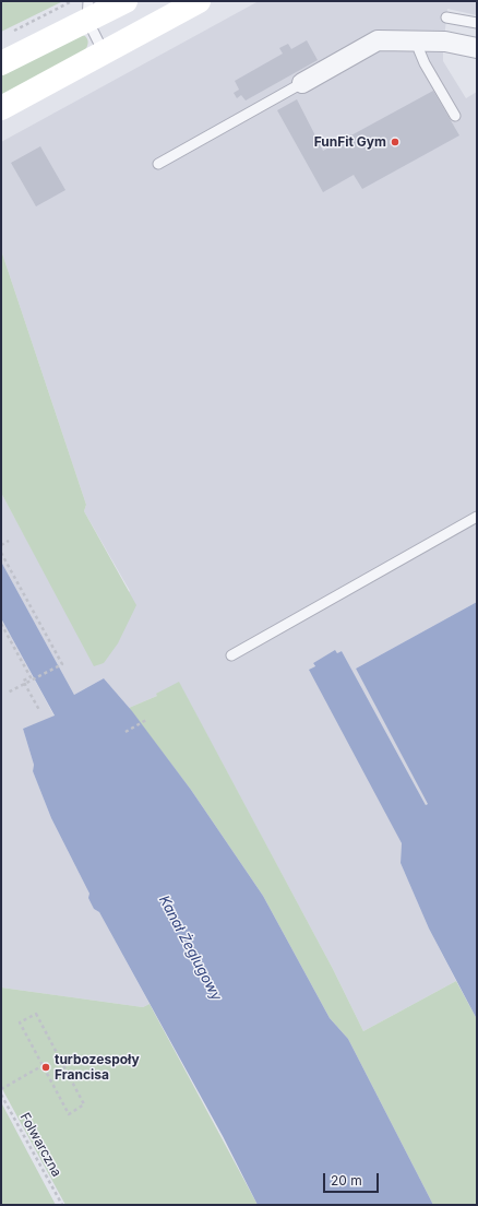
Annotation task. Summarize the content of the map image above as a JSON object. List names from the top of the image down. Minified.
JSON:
{"streets":{"path":["Folwarczna"]},"water":["Kanał Żeglugowy"],"places":["FunFit Gym","turbozespoły Francisa"],"scale_bar":"20 m"}
